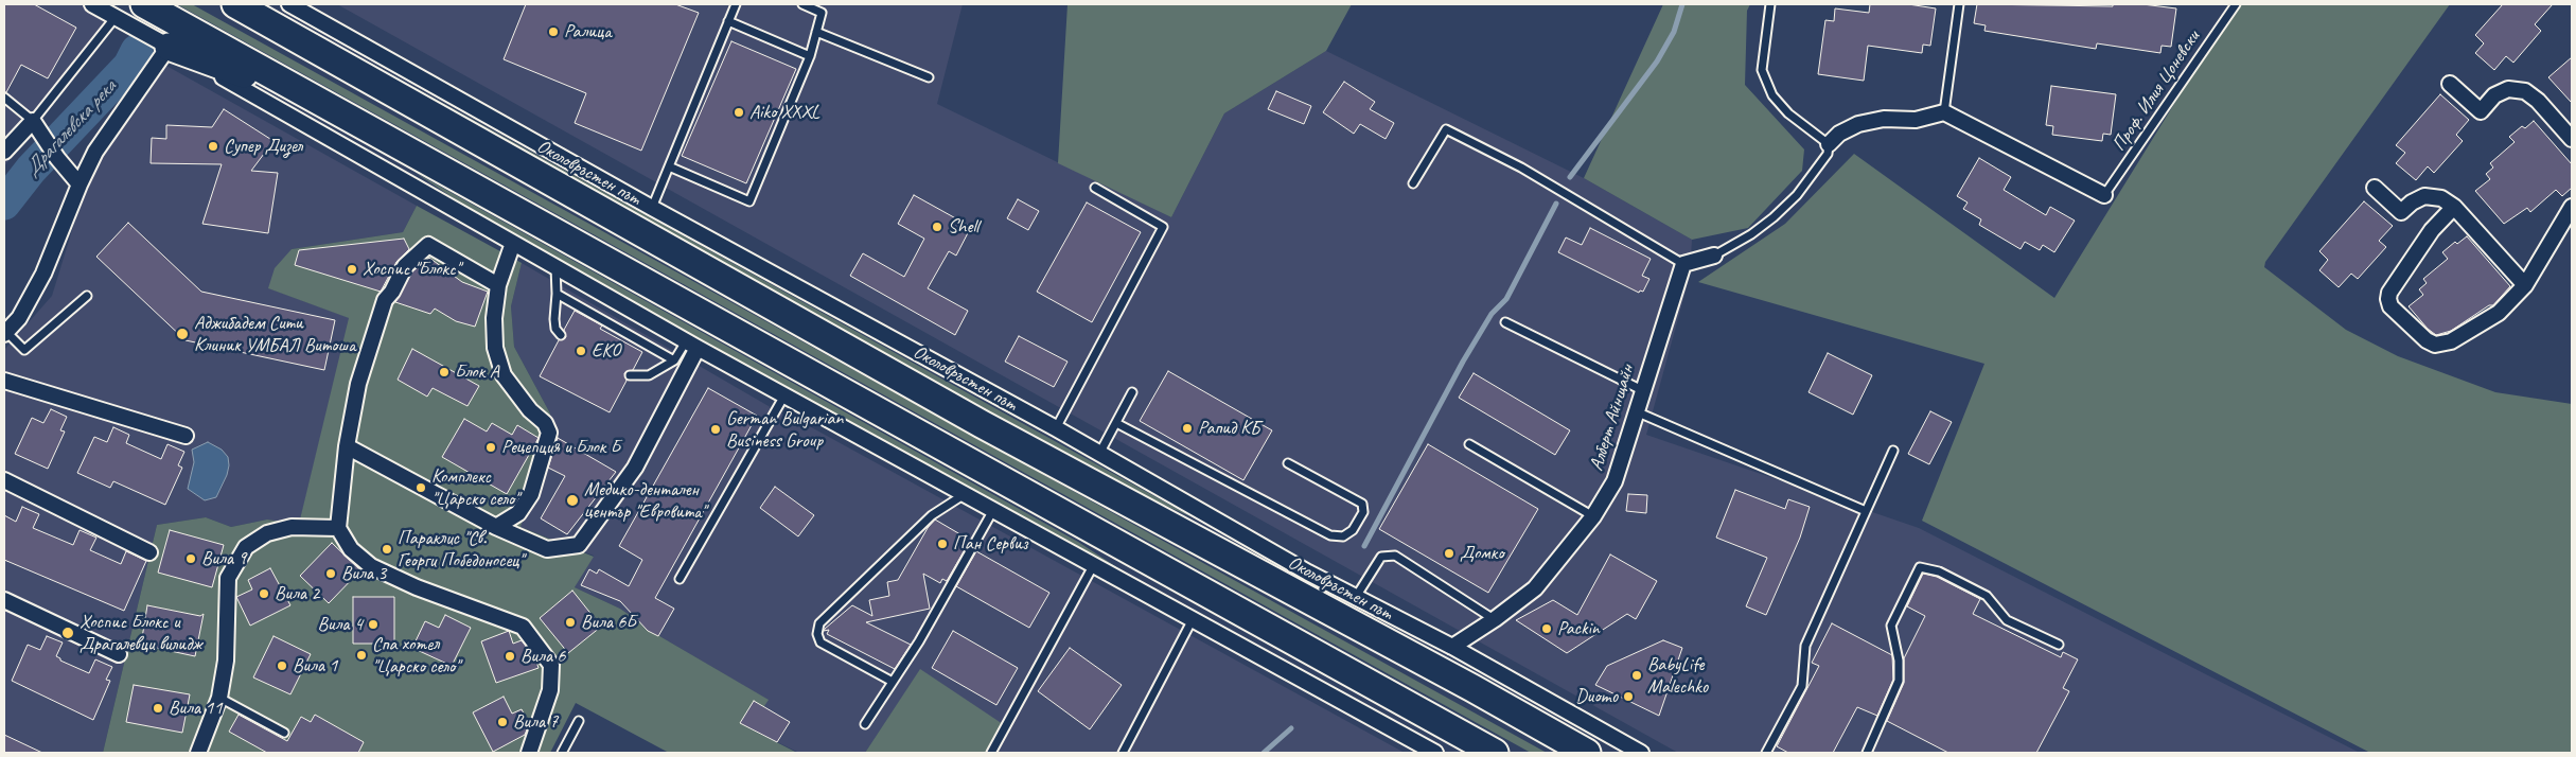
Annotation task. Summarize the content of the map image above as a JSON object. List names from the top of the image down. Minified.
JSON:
{"streets":{"highway":["Околовръстен път"],"street":["Алберт Айнщайн"],"lane":["Проф. Илия Цоневски"]},"crossings":[["Околовръстен път","Алберт Айнщайн"]],"water":["Драгалевска река"],"places":["Ралица","Aiko XXXL","Супер Дизел","Shell","Хоспис \"Блокс\"","Аджибадем Сити Клиник УМБАЛ Витоша","EKO","Блок А","Рапид КБ","German Bulgarian Business Group","Рецепция и Блок Б","Комплекс \"Царско село\"","Медико-дентален център \"Евровита\"","Пан Сервиз","Параклис \"Св. Георги Победоносец\"","Домко","Вила 9","Вила 3","Вила 2","Вила 6Б","Вила 4","Packin","Хоспис Блокс и Драгалевци вилидж","Спа хотел \"Царско село\"","Вила 6","Вила 1","BabyLife Malechko","Duomo","Вила 11","Вила 7"]}
